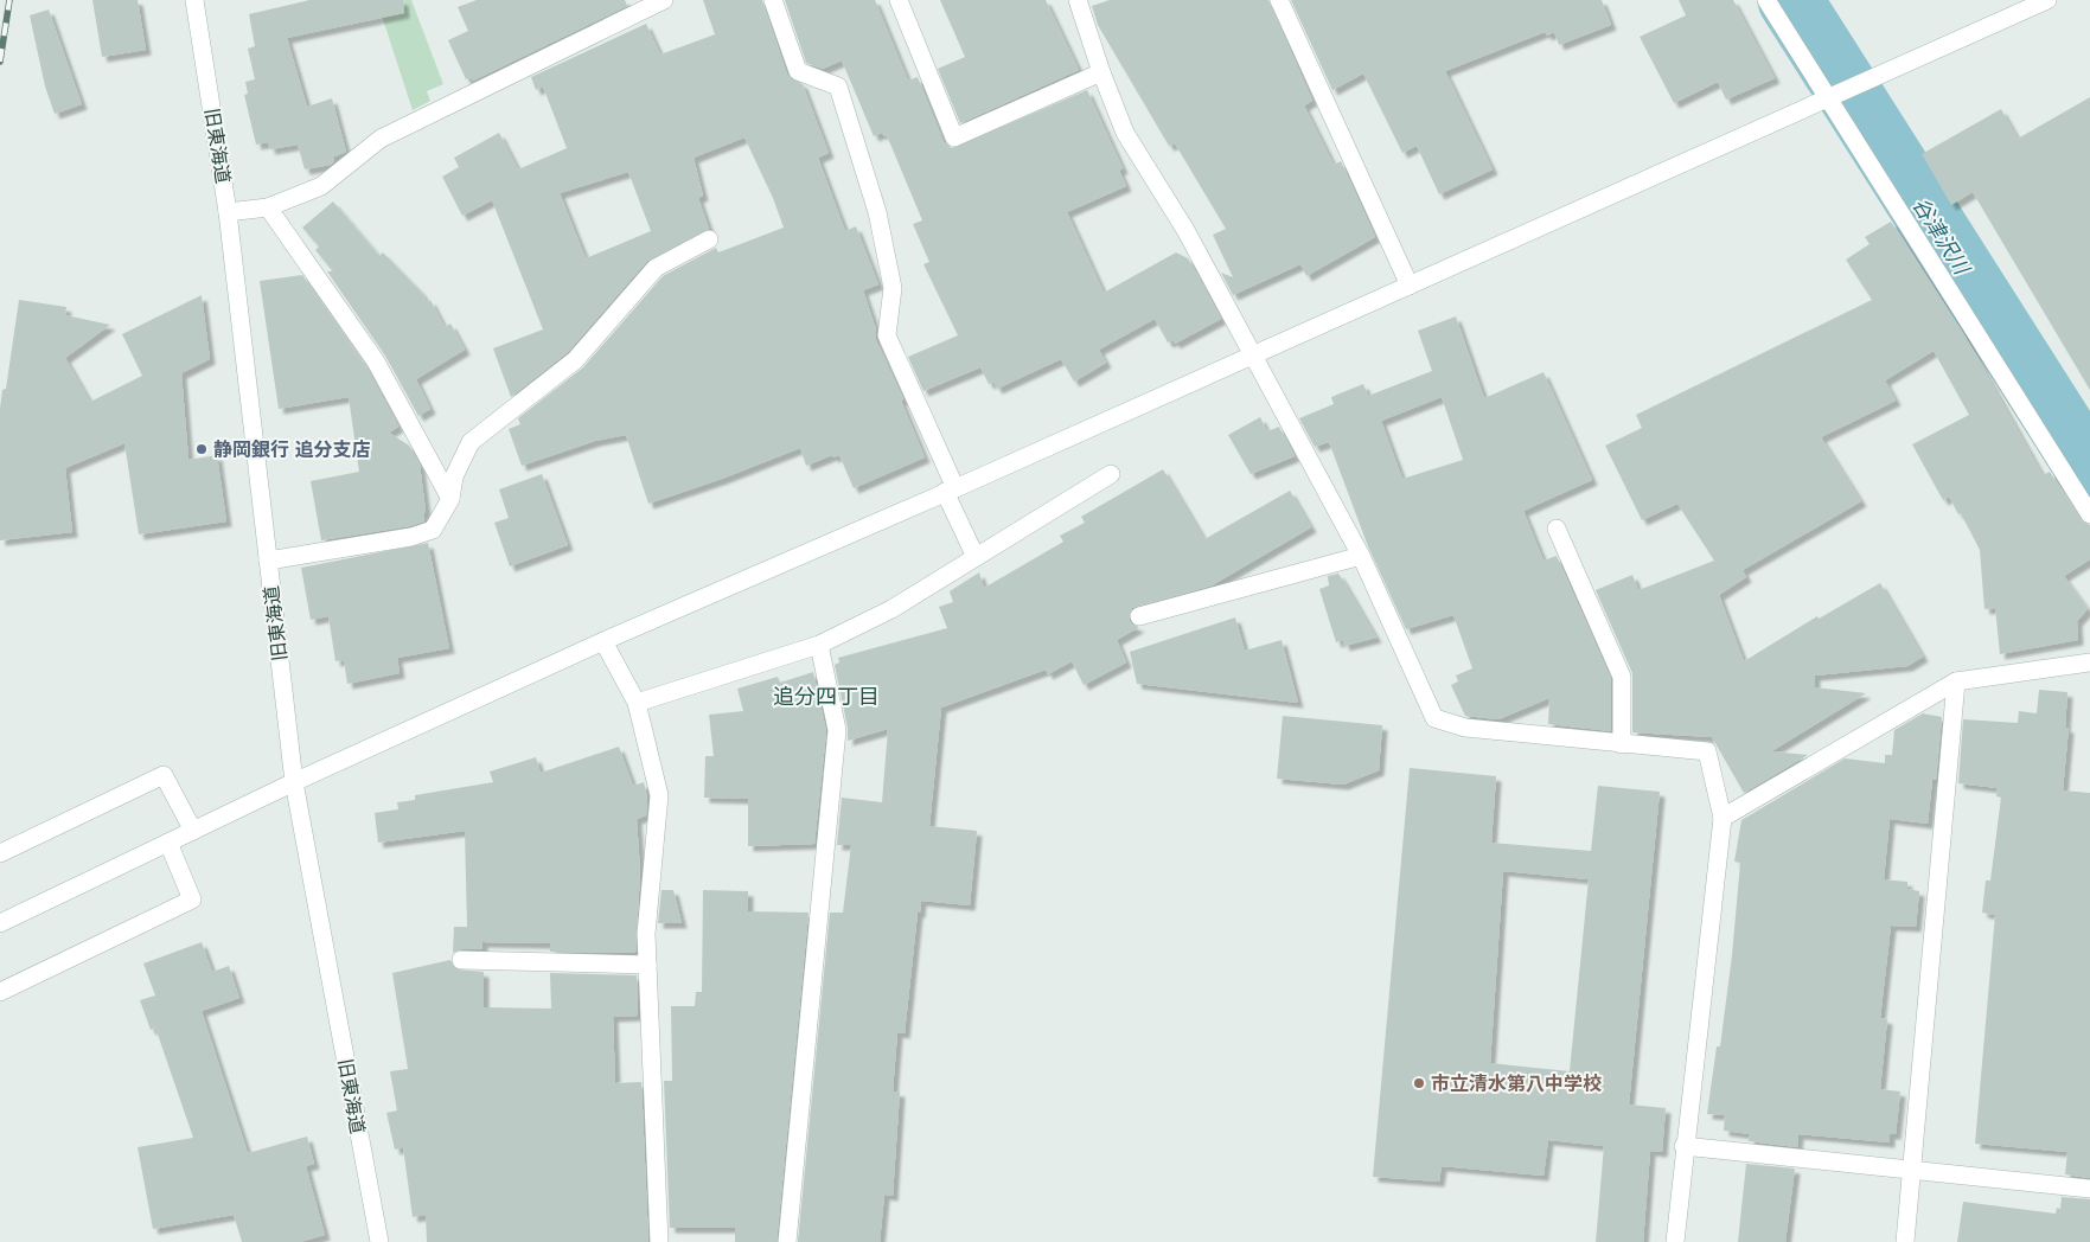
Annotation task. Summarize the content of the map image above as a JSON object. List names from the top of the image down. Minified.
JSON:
{"streets":{"street":["旧東海道"]},"districts":["追分四丁目"],"water":["谷津沢川"],"places":["静岡銀行 追分支店","市立清水第八中学校"]}
